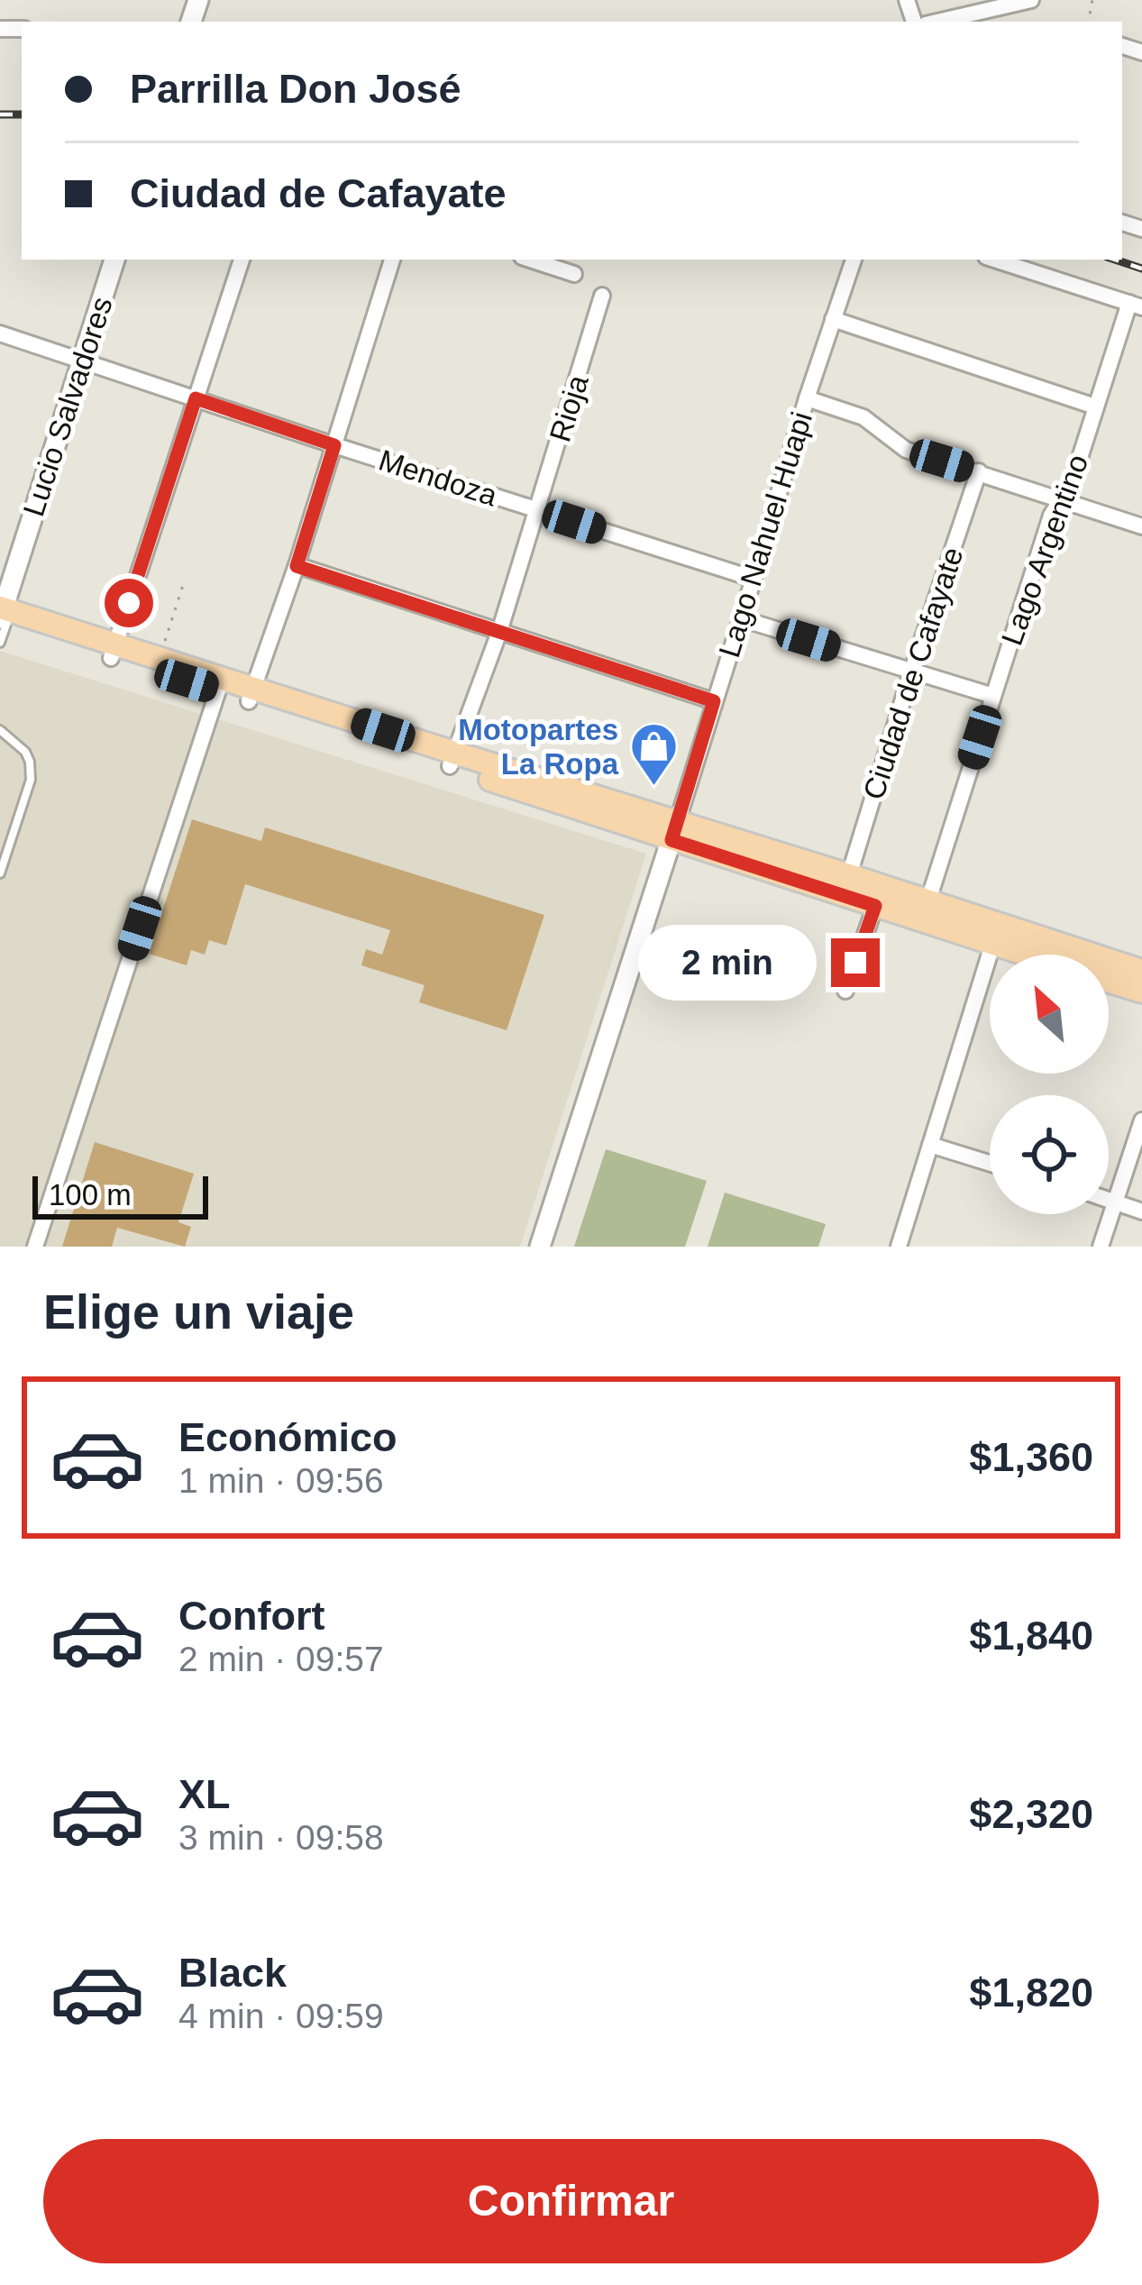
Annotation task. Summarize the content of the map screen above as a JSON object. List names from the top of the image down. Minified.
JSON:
{"streets":{"main road":["Lucio Salvadores","Lago Nahuel Huapi"],"street":["Rioja","Mendoza","Lago Argentino","Ciudad de Cafayate"]},"crossings":[["Lucio Salvadores","Mendoza"],["Rioja","Mendoza"],["Mendoza","Lago Nahuel Huapi"]],"places":{"shop":["Motopartes La Ropa"]},"scale_bar":"100 m","north":"top left","page":{"banner":["Parrilla Don José","Ciudad de Cafayate"],"bubble":"2 min","scale":"100 m","heading":"Elige un viaje","list":[{"name":"Económico","note":"1 min · 09:56","value":"$1,360"},{"name":"Confort","note":"2 min · 09:57","value":"$1,840"},{"name":"XL","note":"3 min · 09:58","value":"$2,320"},{"name":"Black","note":"4 min · 09:59","value":"$1,820"}],"buttons":"Confirmar"}}
